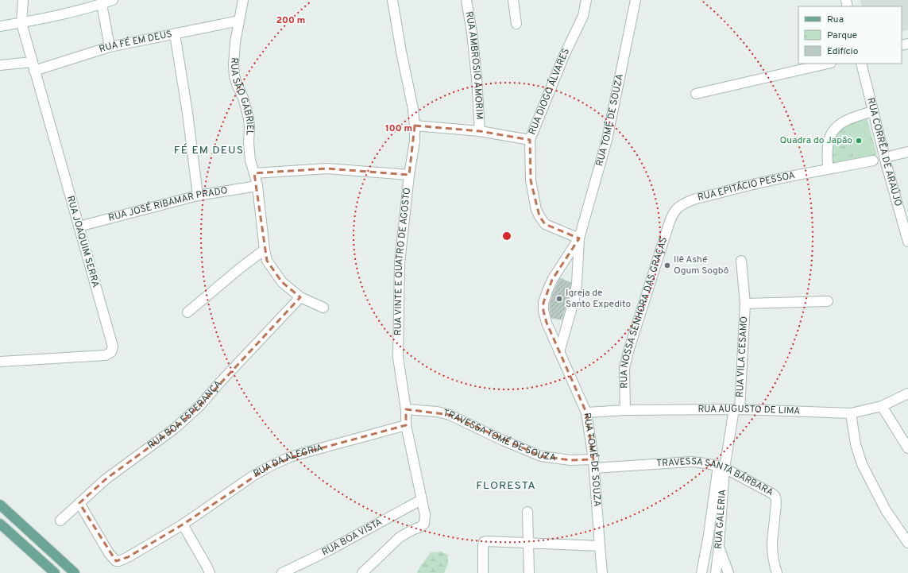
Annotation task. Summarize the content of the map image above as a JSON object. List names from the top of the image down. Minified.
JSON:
{"streets":{"street":["RUA FÉ EM DEUS","RUA AMBROSIO AMORIM","RUA DIOGO ÁLVARES","RUA SÃO GABRIEL","RUA TOMÉ DE SOUZA","RUA CORRÊA DE ARAÚJO","RUA EPITÁCIO PESSOA","RUA JOSÉ RIBAMAR PRADO","RUA JOAQUIM SERRA","RUA VINTE E QUATRO DE AGOSTO","RUA NOSSA SENHORA DAS GRAÇAS","RUA VILA CESAMO","RUA AUGUSTO DE LIMA","RUA BOA ESPERANÇA","TRAVESSA TOMÉ DE SOUZA","RUA DA ALEGRIA","TRAVESSA SANTA BÁRBARA","RUA GALERIA","RUA BOA VISTA"]},"crossings":[["RUA FÉ EM DEUS","RUA SÃO GABRIEL"],["RUA FÉ EM DEUS","RUA JOAQUIM SERRA"],["RUA DIOGO ÁLVARES","RUA TOMÉ DE SOUZA"],["RUA SÃO GABRIEL","RUA JOSÉ RIBAMAR PRADO"],["RUA SÃO GABRIEL","RUA BOA ESPERANÇA"],["RUA TOMÉ DE SOUZA","RUA AUGUSTO DE LIMA"],["RUA TOMÉ DE SOUZA","TRAVESSA TOMÉ DE SOUZA"],["RUA TOMÉ DE SOUZA","TRAVESSA SANTA BÁRBARA"],["RUA EPITÁCIO PESSOA","RUA NOSSA SENHORA DAS GRAÇAS"],["RUA JOSÉ RIBAMAR PRADO","RUA JOAQUIM SERRA"],["RUA VINTE E QUATRO DE AGOSTO","TRAVESSA TOMÉ DE SOUZA"],["RUA VINTE E QUATRO DE AGOSTO","RUA DA ALEGRIA"],["RUA VINTE E QUATRO DE AGOSTO","RUA BOA VISTA"],["RUA NOSSA SENHORA DAS GRAÇAS","RUA AUGUSTO DE LIMA"],["RUA VILA CESAMO","RUA AUGUSTO DE LIMA"],["RUA VILA CESAMO","RUA GALERIA"],["RUA AUGUSTO DE LIMA","RUA GALERIA"],["RUA BOA ESPERANÇA","RUA DA ALEGRIA"],["TRAVESSA TOMÉ DE SOUZA","TRAVESSA SANTA BÁRBARA"],["TRAVESSA SANTA BÁRBARA","RUA GALERIA"]],"districts":["FÉ EM DEUS","FLORESTA"],"places":["Quadra do Japão","Ilê Ashé Ogum Sogbô","Igreja de Santo Expedito"],"legend":["Rua","Parque","Edifício"],"rings":["200 m","100 m"]}
